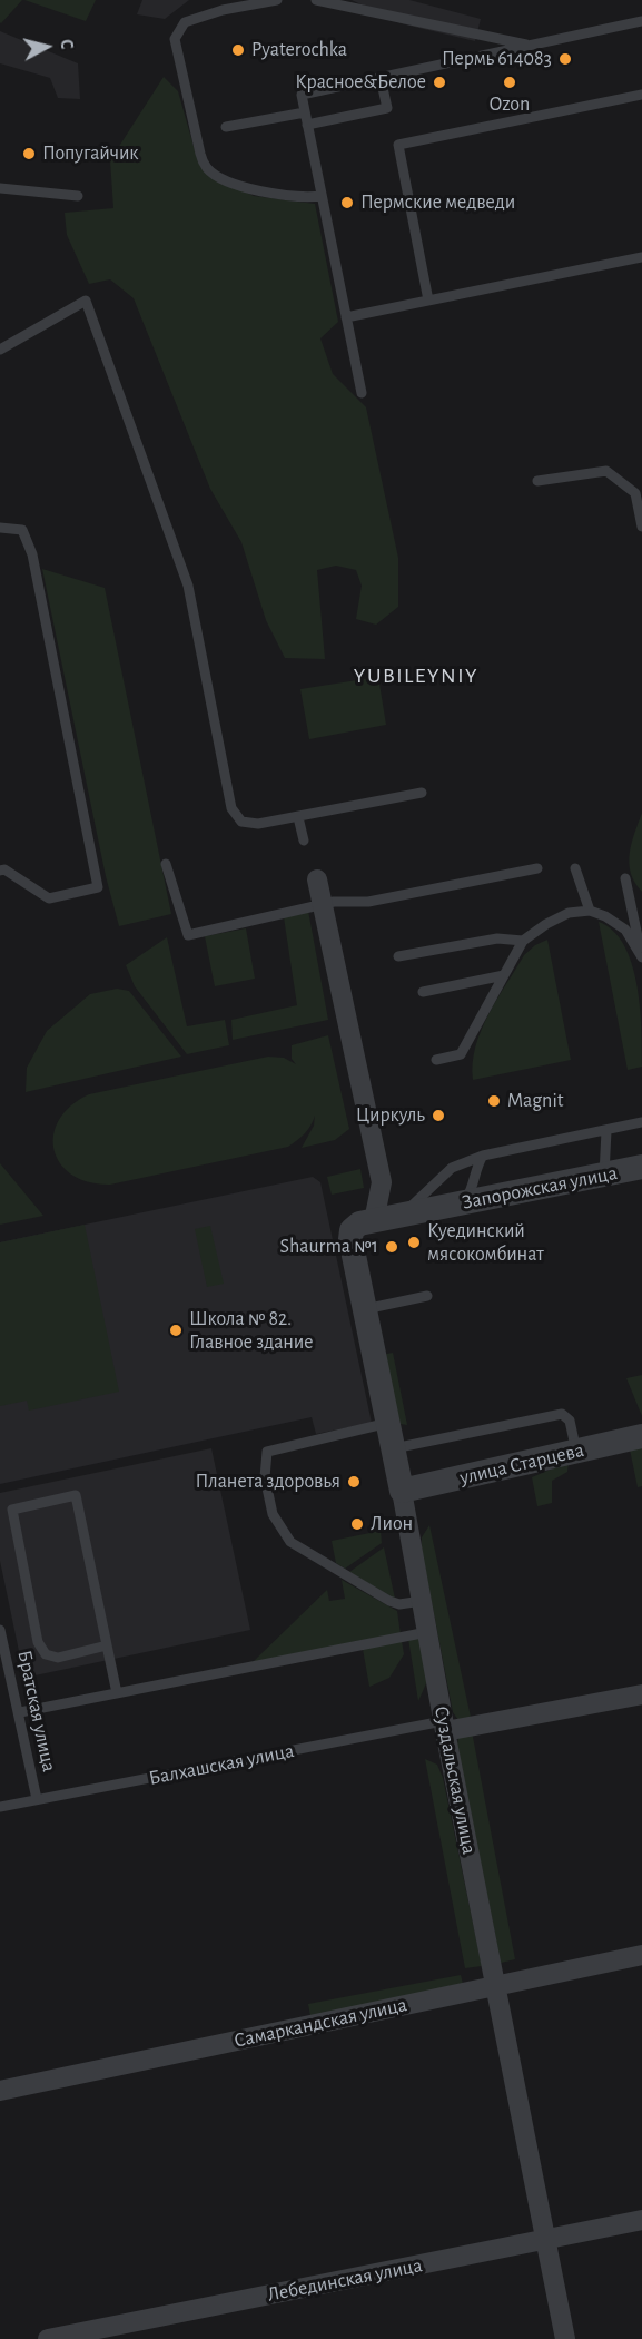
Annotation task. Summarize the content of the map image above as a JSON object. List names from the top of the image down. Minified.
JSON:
{"streets":{"street":["Запорожская улица","улица Старцева","Балхашская улица","Суздальская улица","Самаркандская улица","Лебединская улица"],"lane":["Братская улица"]},"crossings":[["Запорожская улица","Суздальская улица"],["улица Старцева","Суздальская улица"],["Братская улица","Балхашская улица"],["Балхашская улица","Суздальская улица"],["Суздальская улица","Самаркандская улица"],["Суздальская улица","Лебединская улица"]],"districts":["YUBILEYNIY"],"places":["Pyaterochka","Пермь 614083","Красное&Белое","Ozon","Попугайчик","Пермские медведи","Magnit","Циркуль","Куединский мясокомбинат","Shaurma №1","Школа № 82. Главное здание","Планета здоровья","Лион"],"north":"right"}
